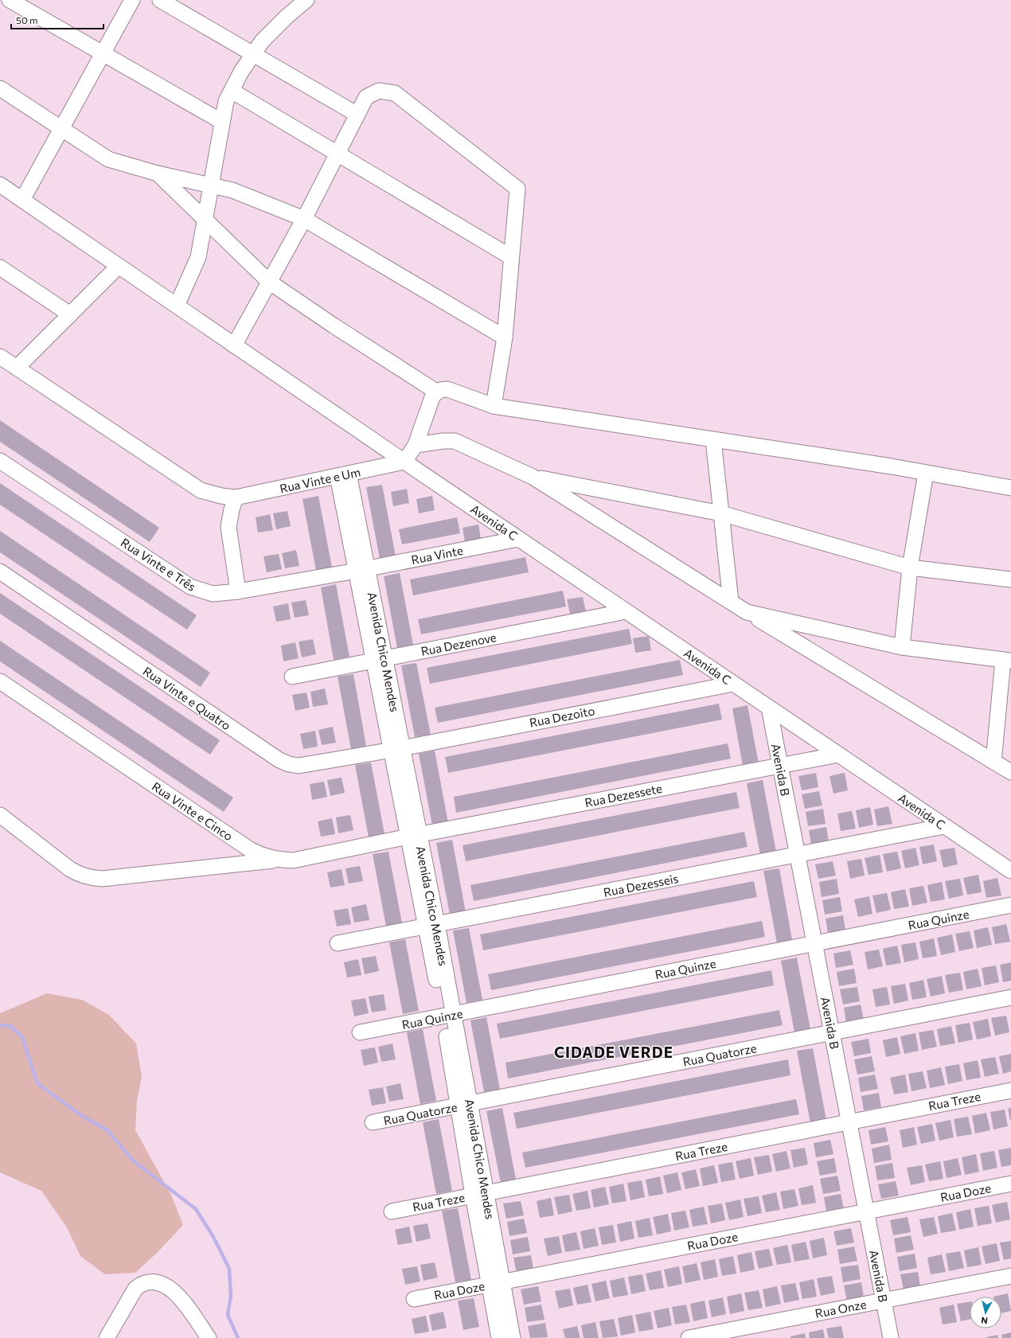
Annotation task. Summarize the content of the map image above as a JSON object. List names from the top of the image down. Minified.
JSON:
{"streets":{"street":["Rua Vinte e Um","Avenida C","Rua Vinte","Rua Vinte e Três","Rua Dezenove","Avenida Chico Mendes","Rua Vinte e Quatro","Rua Dezoito","Avenida B","Rua Dezessete","Rua Vinte e Cinco","Rua Dezesseis","Rua Quinze","Rua Quatorze","Rua Treze","Rua Doze","Rua Onze"]},"crossings":[["Rua Vinte e Um","Avenida C"],["Rua Vinte e Um","Avenida Chico Mendes"],["Avenida C","Rua Vinte"],["Avenida C","Rua Dezenove"],["Avenida C","Rua Dezoito"],["Avenida C","Avenida B"],["Avenida C","Rua Dezessete"],["Avenida C","Rua Dezesseis"],["Rua Vinte","Rua Vinte e Três"],["Rua Vinte","Avenida Chico Mendes"],["Rua Vinte e Três","Avenida Chico Mendes"],["Rua Dezenove","Avenida Chico Mendes"],["Avenida Chico Mendes","Rua Vinte e Quatro"],["Avenida Chico Mendes","Rua Dezoito"],["Avenida Chico Mendes","Rua Dezessete"],["Avenida Chico Mendes","Rua Vinte e Cinco"],["Avenida Chico Mendes","Rua Dezesseis"],["Avenida Chico Mendes","Rua Quinze"],["Avenida Chico Mendes","Rua Quatorze"],["Avenida Chico Mendes","Rua Treze"],["Avenida Chico Mendes","Rua Doze"],["Rua Vinte e Quatro","Rua Dezoito"],["Avenida B","Rua Dezessete"],["Avenida B","Rua Dezesseis"],["Avenida B","Rua Quinze"],["Avenida B","Rua Quatorze"],["Avenida B","Rua Treze"],["Avenida B","Rua Doze"],["Avenida B","Rua Onze"],["Rua Dezessete","Rua Vinte e Cinco"]],"districts":["CIDADE VERDE"],"scale_bar":"50 m","north":"bottom"}
